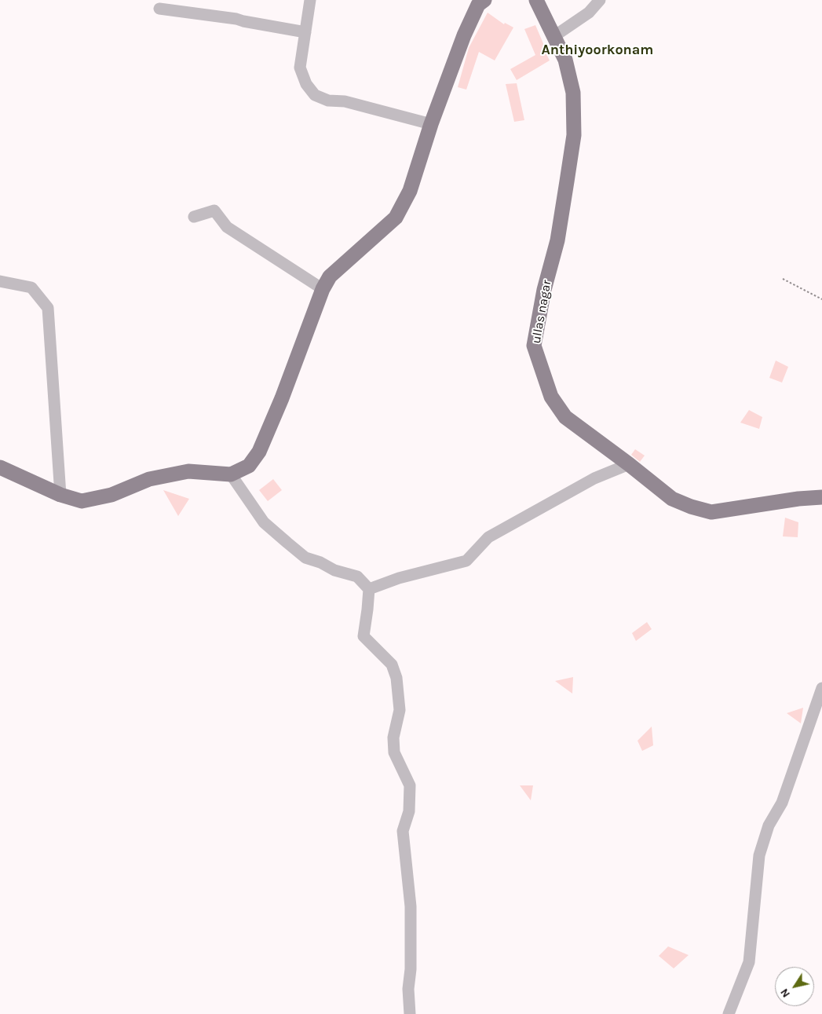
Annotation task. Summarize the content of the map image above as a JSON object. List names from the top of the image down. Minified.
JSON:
{"streets":{"main road":["ullas nagar"]},"districts":["Anthiyoorkonam"],"north":"bottom left"}
